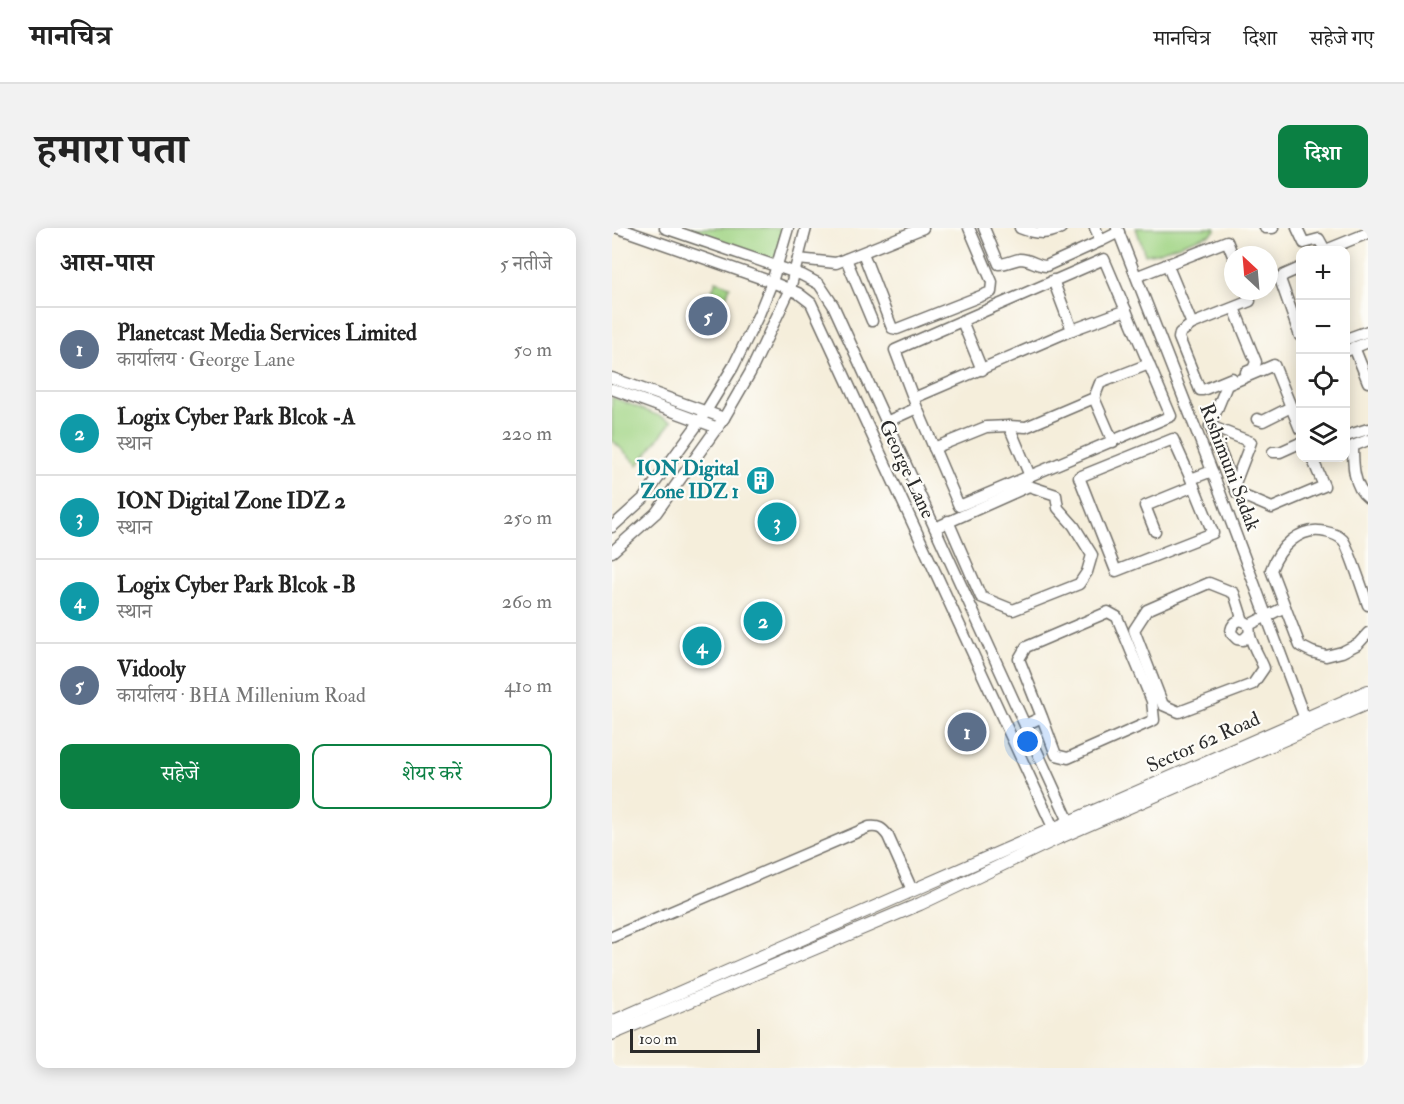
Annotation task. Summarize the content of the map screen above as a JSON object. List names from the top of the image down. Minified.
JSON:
{"streets":{"street":["Rishimuni Sadak","George Lane","Sector 62 Road"]},"crossings":[["Rishimuni Sadak","Sector 62 Road"],["George Lane","Sector 62 Road"]],"places":{"building":["ION Digital Zone IDZ 1"]},"scale_bar":"100 m","north":"top left","page":{"header":"मानचित्र","nav":["मानचित्र","दिशा","सहेजे गए"],"title":"हमारा पता","buttons":["दिशा",["सहेजें","शेयर करें"]],"heading":["आस-पास","5 नतीजे"],"map_buttons":["+","−"],"pins":["5","3","2","4","1"],"list":[{"mark":"1","name":"Planetcast Media Services Limited","note":"कार्यालय · George Lane","value":"50 m"},{"mark":"2","name":"Logix Cyber Park Blcok -A","note":"स्थान","value":"220 m"},{"mark":"3","name":"ION Digital Zone IDZ 2","note":"स्थान","value":"250 m"},{"mark":"4","name":"Logix Cyber Park Blcok -B","note":"स्थान","value":"260 m"},{"mark":"5","name":"Vidooly","note":"कार्यालय · BHA Millenium Road","value":"410 m"}],"scale":"100 m"}}
